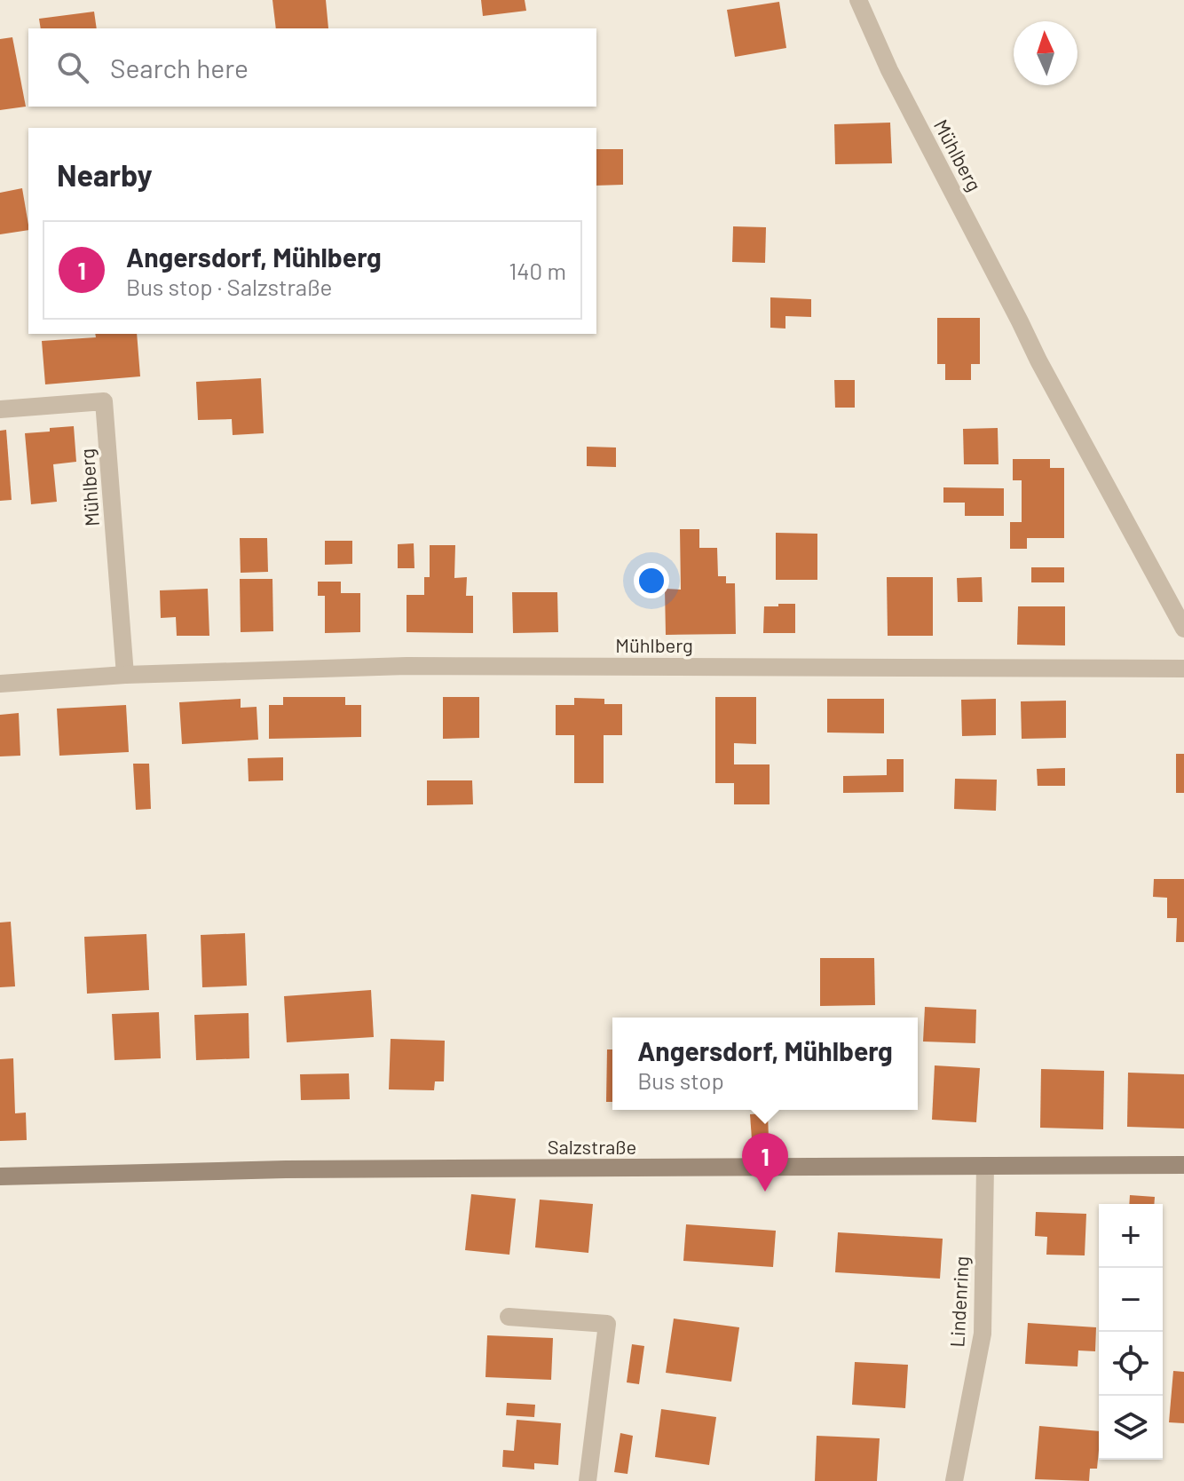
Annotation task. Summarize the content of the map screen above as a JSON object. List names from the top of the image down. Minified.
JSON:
{"streets":{"street":["Mühlberg","Salzstraße","Lindenring"]},"crossings":[["Salzstraße","Lindenring"]],"north":"top","page":{"search":"Search here","heading":"Nearby","list":[{"mark":"1","name":"Angersdorf, Mühlberg","note":"Bus stop · Salzstraße","value":"140 m"}],"popup":["Angersdorf, Mühlberg","Bus stop"],"pins":"1","map_buttons":["+","−"]}}
